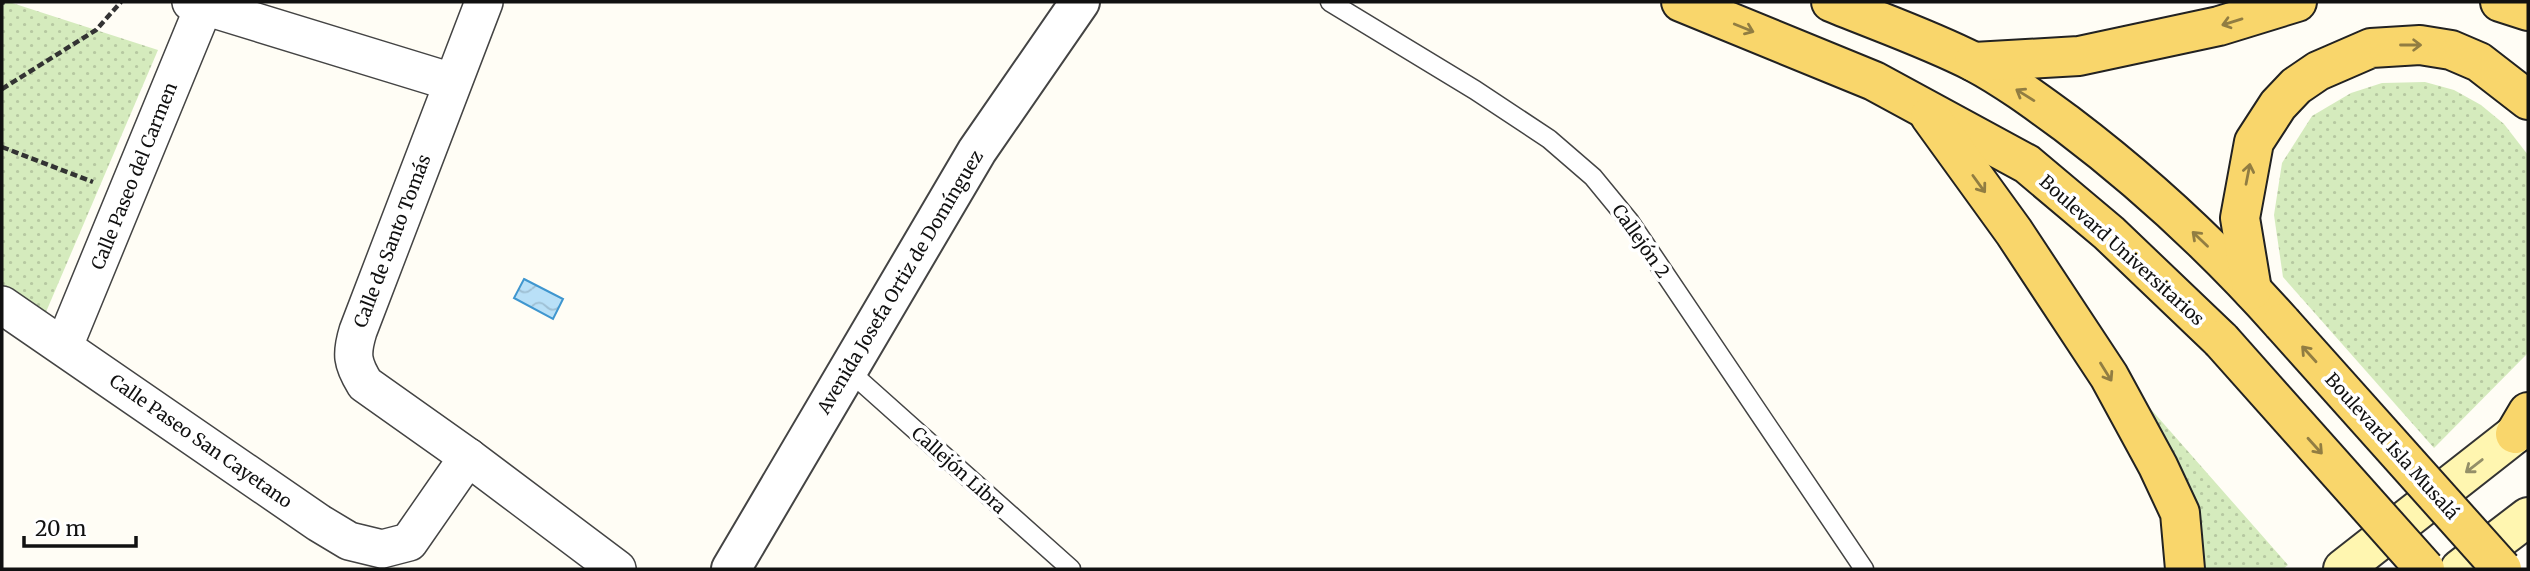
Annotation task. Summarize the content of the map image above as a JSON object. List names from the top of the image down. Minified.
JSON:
{"streets":{"main road":["Boulevard Universitarios","Boulevard Isla Musalá"],"street":["Calle Paseo del Carmen","Calle de Santo Tomás","Avenida Josefa Ortiz de Domínguez","Calle Paseo San Cayetano"],"lane":["Callejón 2","Callejón Libra"]},"crossings":[["Calle Paseo del Carmen","Calle Paseo San Cayetano"],["Calle de Santo Tomás","Calle Paseo San Cayetano"],["Avenida Josefa Ortiz de Domínguez","Callejón Libra"]],"scale_bar":"20 m"}
